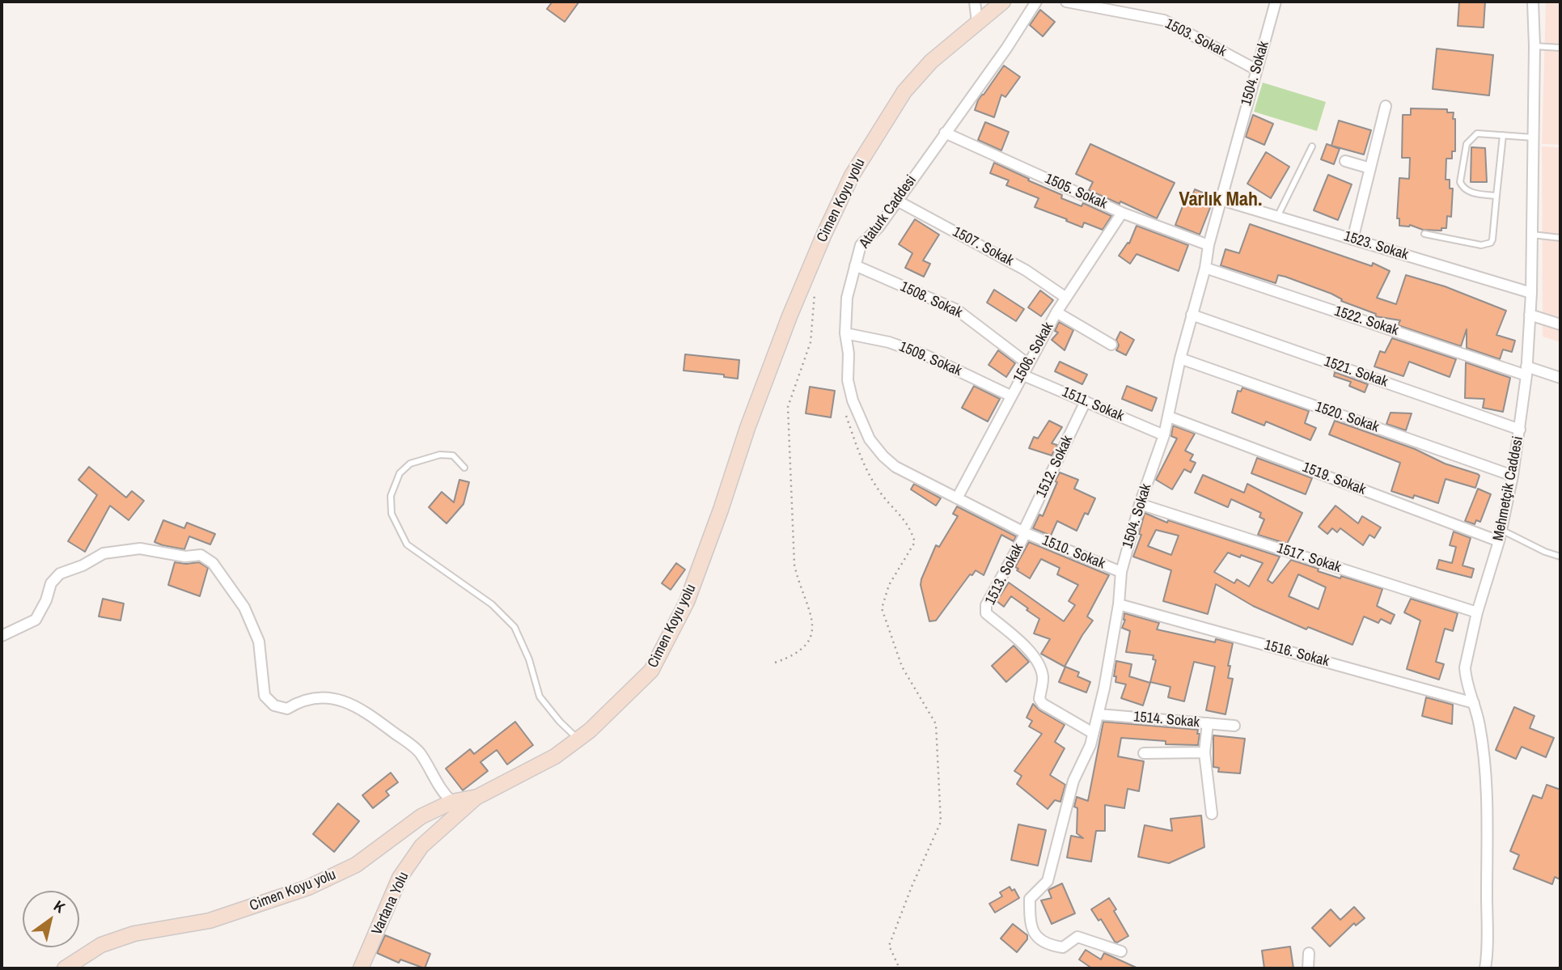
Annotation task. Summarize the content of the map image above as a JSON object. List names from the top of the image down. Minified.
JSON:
{"streets":{"street":["1503. Sokak","1504. Sokak","1505. Sokak","Cimen Koyu yolu","Ataturk Caddesi","1523. Sokak","1507. Sokak","1508. Sokak","1522. Sokak","1506. Sokak","1509. Sokak","1521. Sokak","1511. Sokak","1520. Sokak","1512. Sokak","1519. Sokak","Mehmetçik Caddesi","1510. Sokak","1517. Sokak","1513. Sokak","1516. Sokak","1514. Sokak","Vartana Yolu"]},"crossings":[["1503. Sokak","1504. Sokak"],["1504. Sokak","1505. Sokak"],["1504. Sokak","1523. Sokak"],["1504. Sokak","1522. Sokak"],["1504. Sokak","1521. Sokak"],["1504. Sokak","1511. Sokak"],["1504. Sokak","1520. Sokak"],["1504. Sokak","1519. Sokak"],["1504. Sokak","1510. Sokak"],["1504. Sokak","1517. Sokak"],["1504. Sokak","1513. Sokak"],["1504. Sokak","1516. Sokak"],["1504. Sokak","1514. Sokak"],["1505. Sokak","Ataturk Caddesi"],["1505. Sokak","1506. Sokak"],["Cimen Koyu yolu","Vartana Yolu"],["Ataturk Caddesi","1507. Sokak"],["Ataturk Caddesi","1508. Sokak"],["Ataturk Caddesi","1506. Sokak"],["Ataturk Caddesi","1509. Sokak"],["Ataturk Caddesi","1512. Sokak"],["Ataturk Caddesi","1510. Sokak"],["Ataturk Caddesi","1513. Sokak"],["1523. Sokak","Mehmetçik Caddesi"],["1507. Sokak","1506. Sokak"],["1508. Sokak","1506. Sokak"],["1522. Sokak","Mehmetçik Caddesi"],["1506. Sokak","1509. Sokak"],["1506. Sokak","1511. Sokak"],["1521. Sokak","Mehmetçik Caddesi"],["1511. Sokak","1512. Sokak"],["1520. Sokak","Mehmetçik Caddesi"],["1512. Sokak","1510. Sokak"],["1512. Sokak","1513. Sokak"],["1519. Sokak","Mehmetçik Caddesi"],["Mehmetçik Caddesi","1517. Sokak"],["Mehmetçik Caddesi","1516. Sokak"],["1510. Sokak","1513. Sokak"]],"districts":["Varlık Mah."],"north":"top right"}
